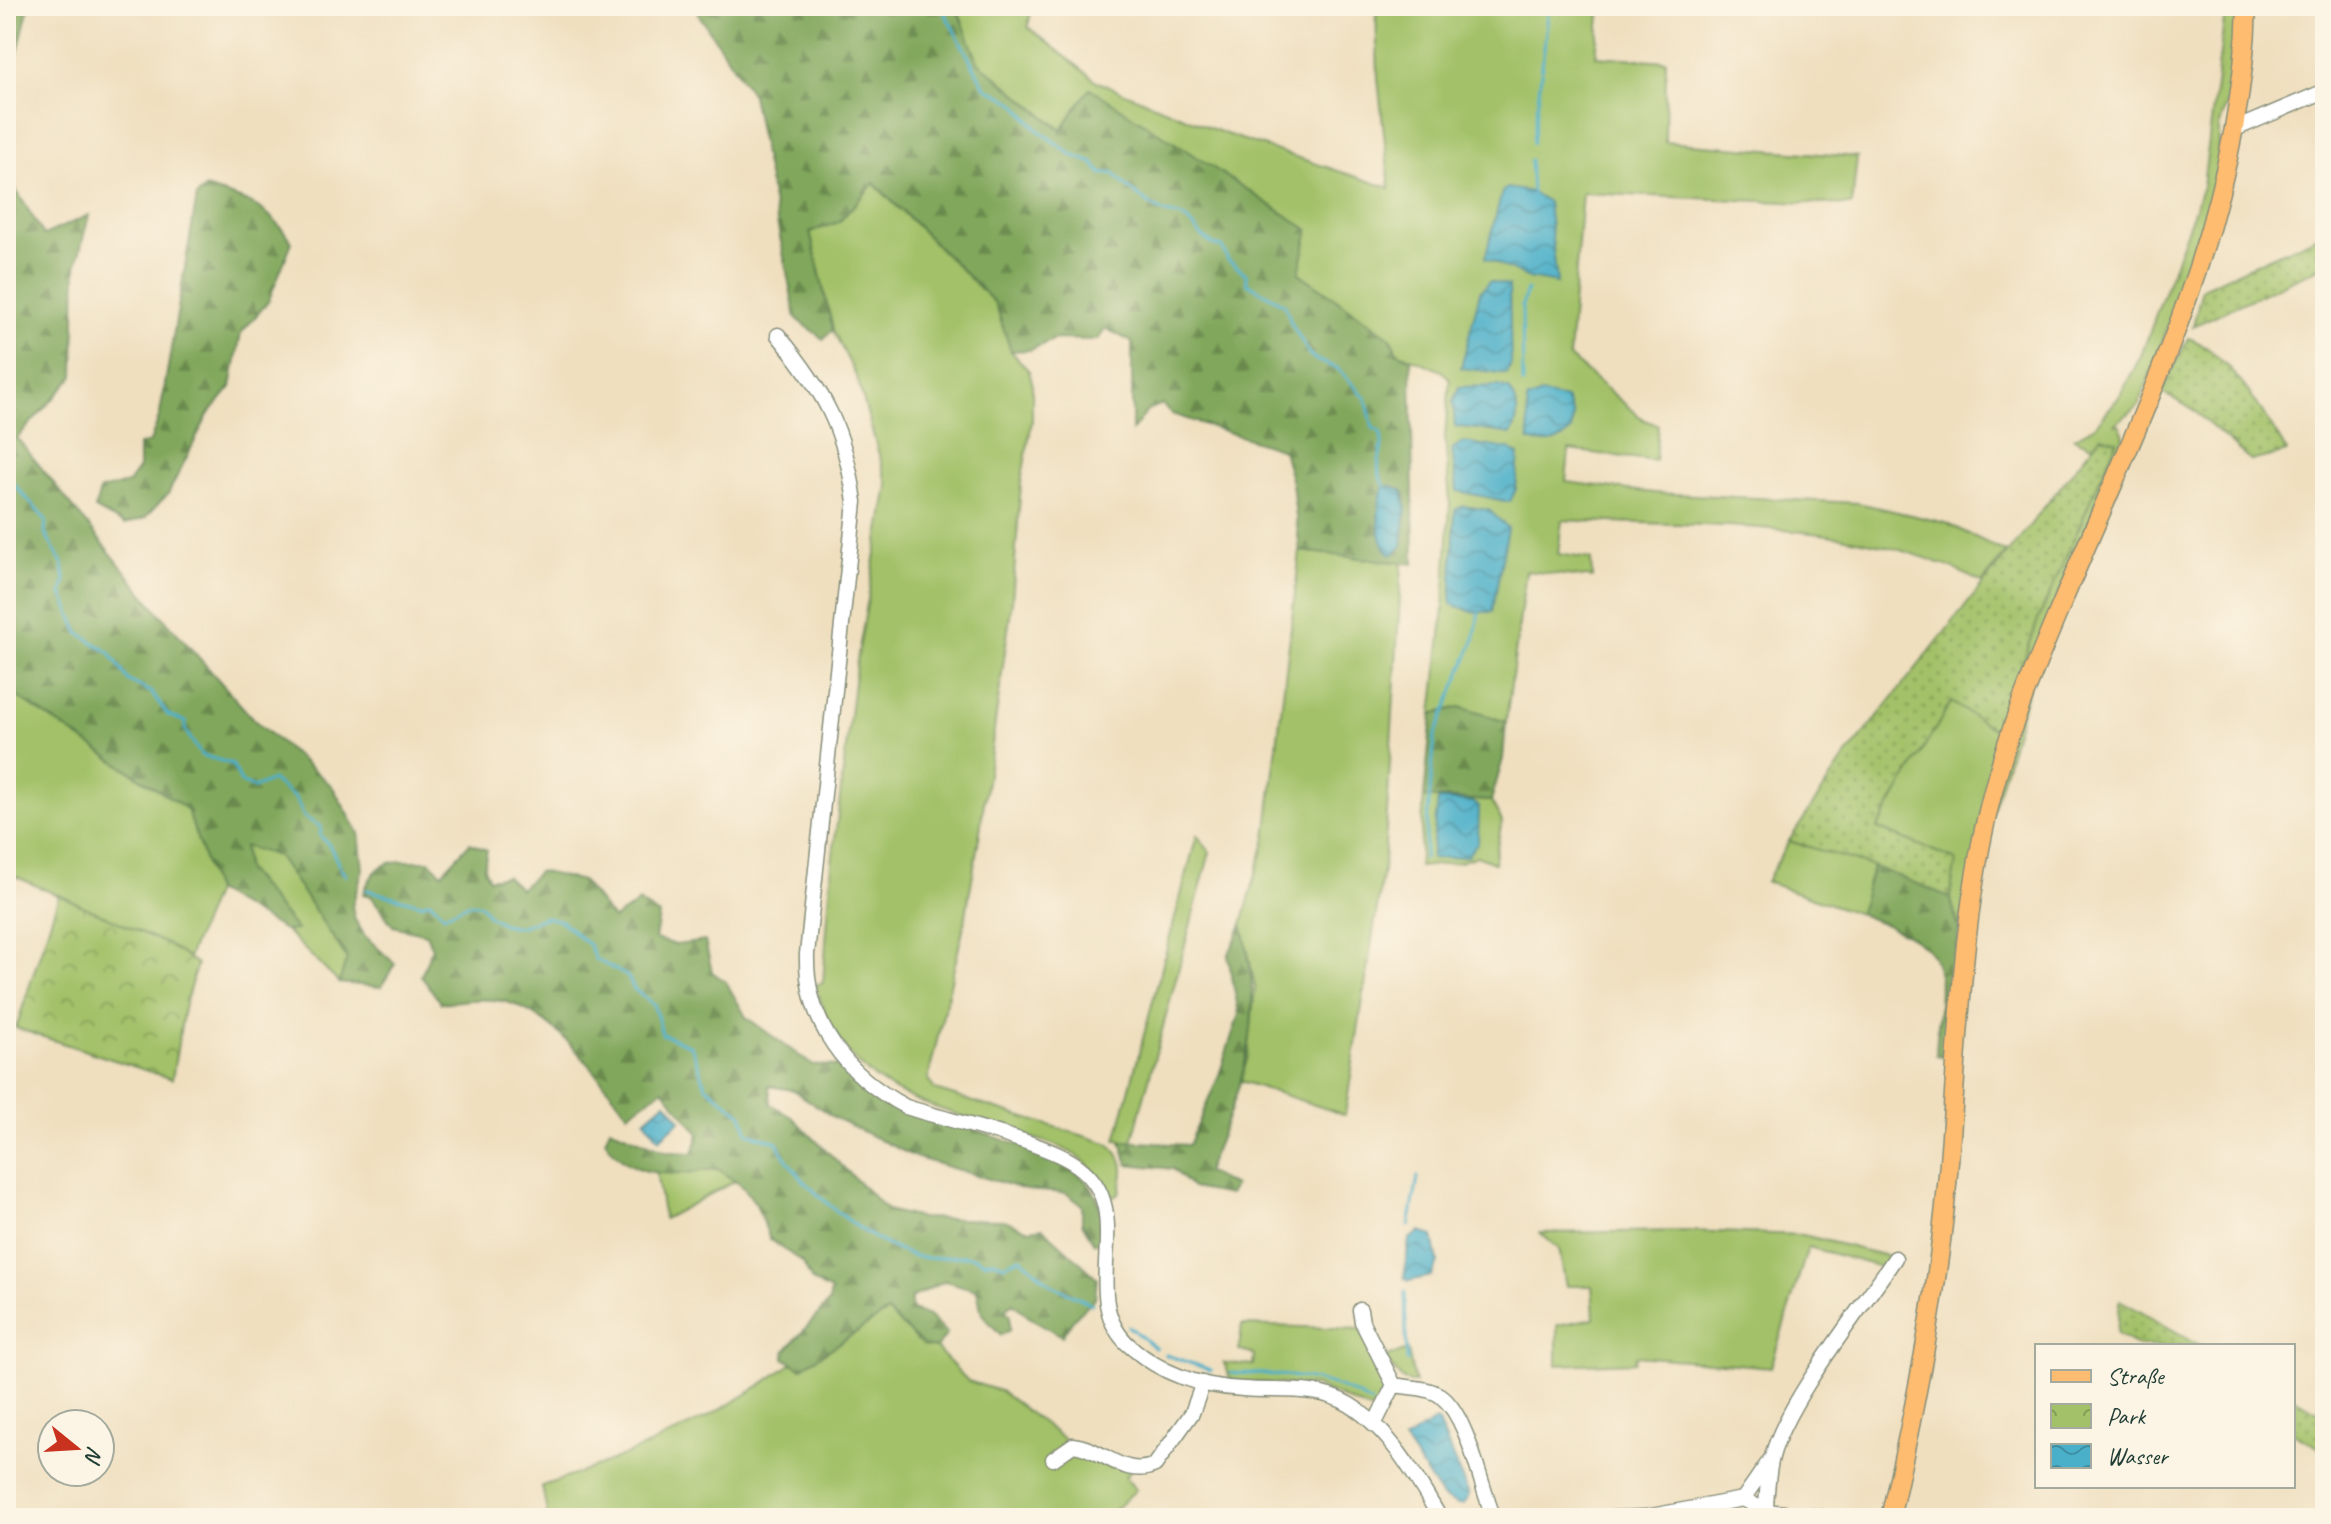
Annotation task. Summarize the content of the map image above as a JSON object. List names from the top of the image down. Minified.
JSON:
{"legend":["Straße","Park","Wasser"],"north":"right"}
